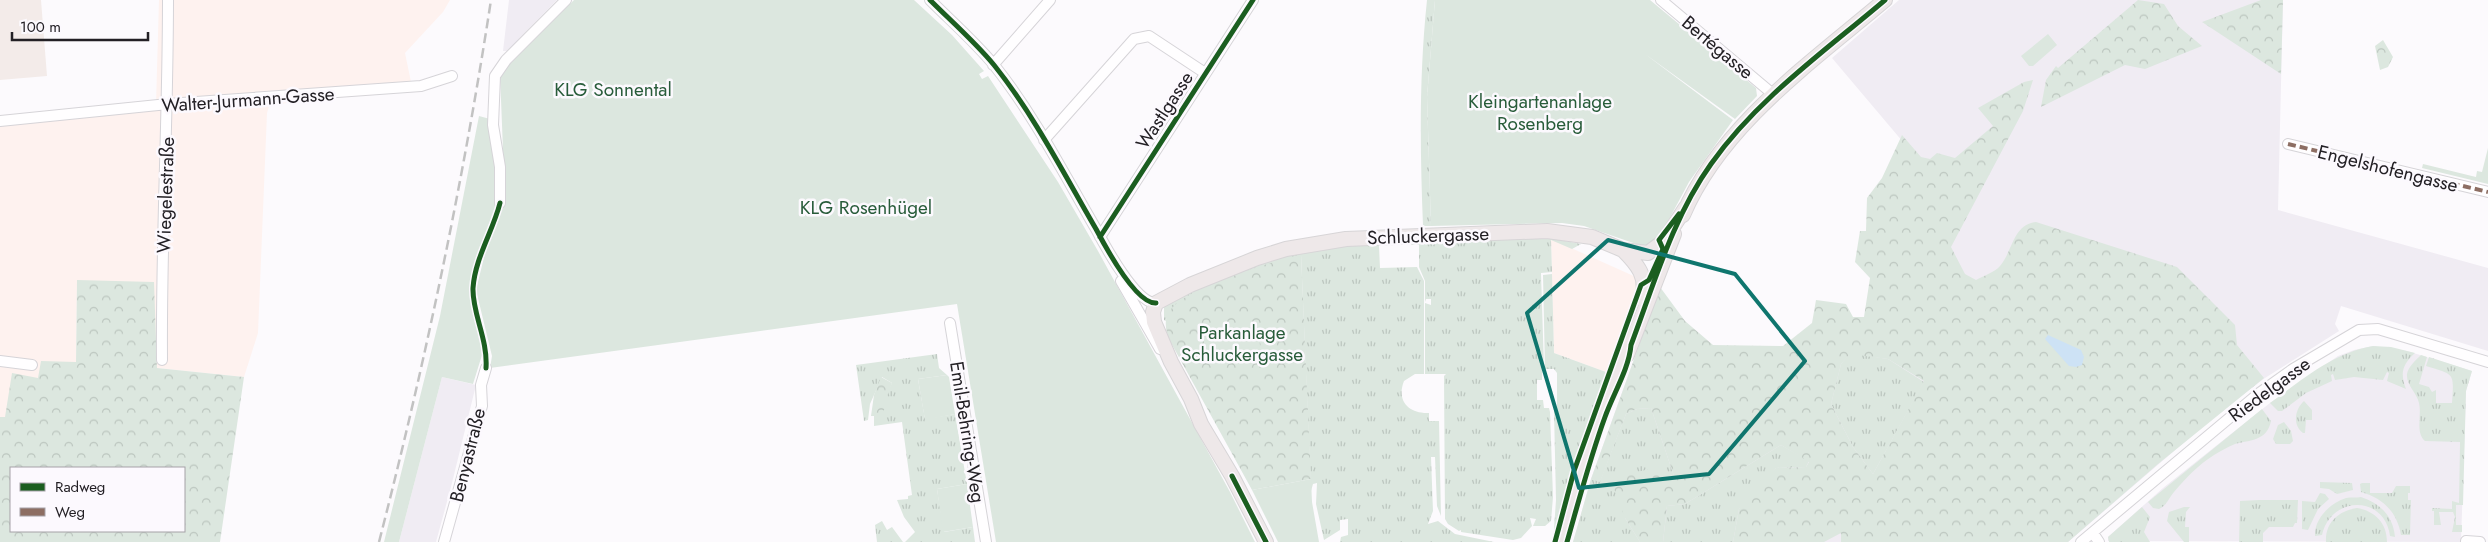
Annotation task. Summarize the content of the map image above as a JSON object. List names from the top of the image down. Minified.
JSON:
{"streets":{"main road":["Schluckergasse"],"street":["Bertégasse","Walter-Jurmann-Gasse","Wastlgasse","Engelshofengasse","Wiegelestraße","Riedelgasse","Emil-Behring-Weg","Benyastraße"]},"crossings":[["Walter-Jurmann-Gasse","Wiegelestraße"]],"parks":["KLG Sonnental","Kleingartenanlage Rosenberg","KLG Rosenhügel","Parkanlage Schluckergasse"],"legend":["Radweg","Weg"],"scale_bar":"100 m"}
